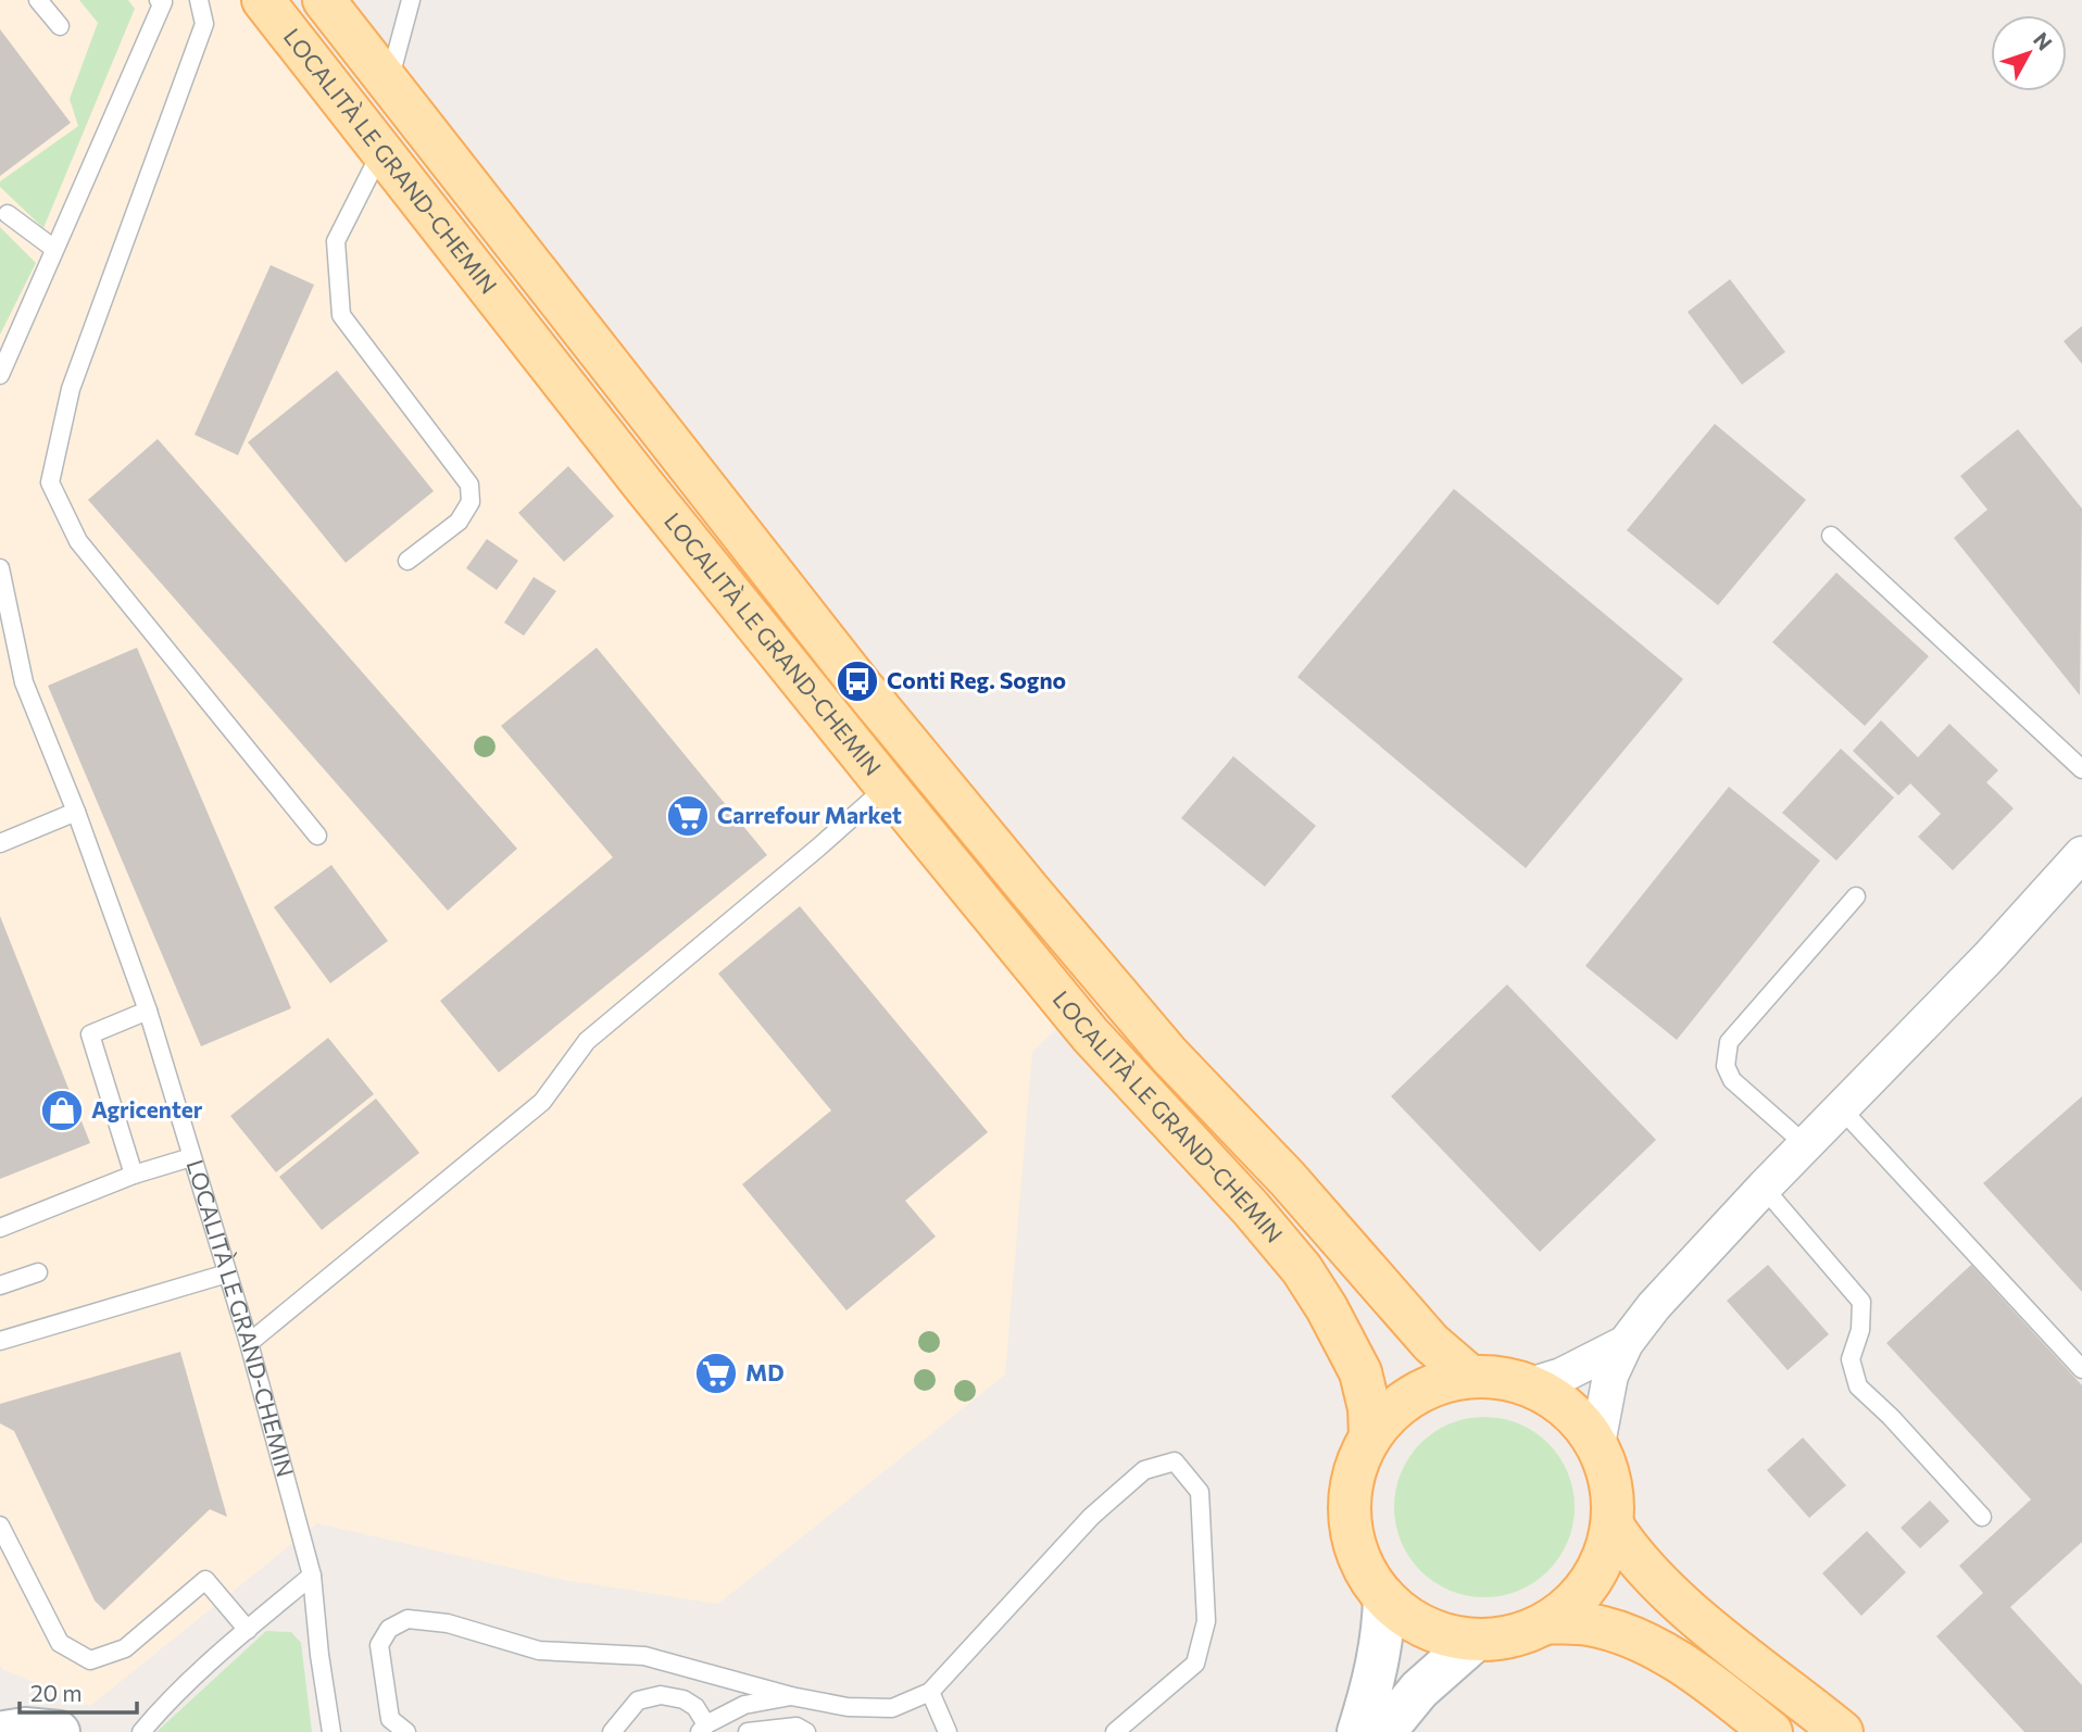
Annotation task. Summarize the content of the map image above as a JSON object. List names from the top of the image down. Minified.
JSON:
{"streets":{"main road":["LOCALITÀ LE GRAND-CHEMIN"]},"places":{"bus stop":["Conti Reg. Sogno"],"supermarket":["Carrefour Market","MD"],"shop":["Agricenter"]},"scale_bar":"20 m","north":"top right"}
